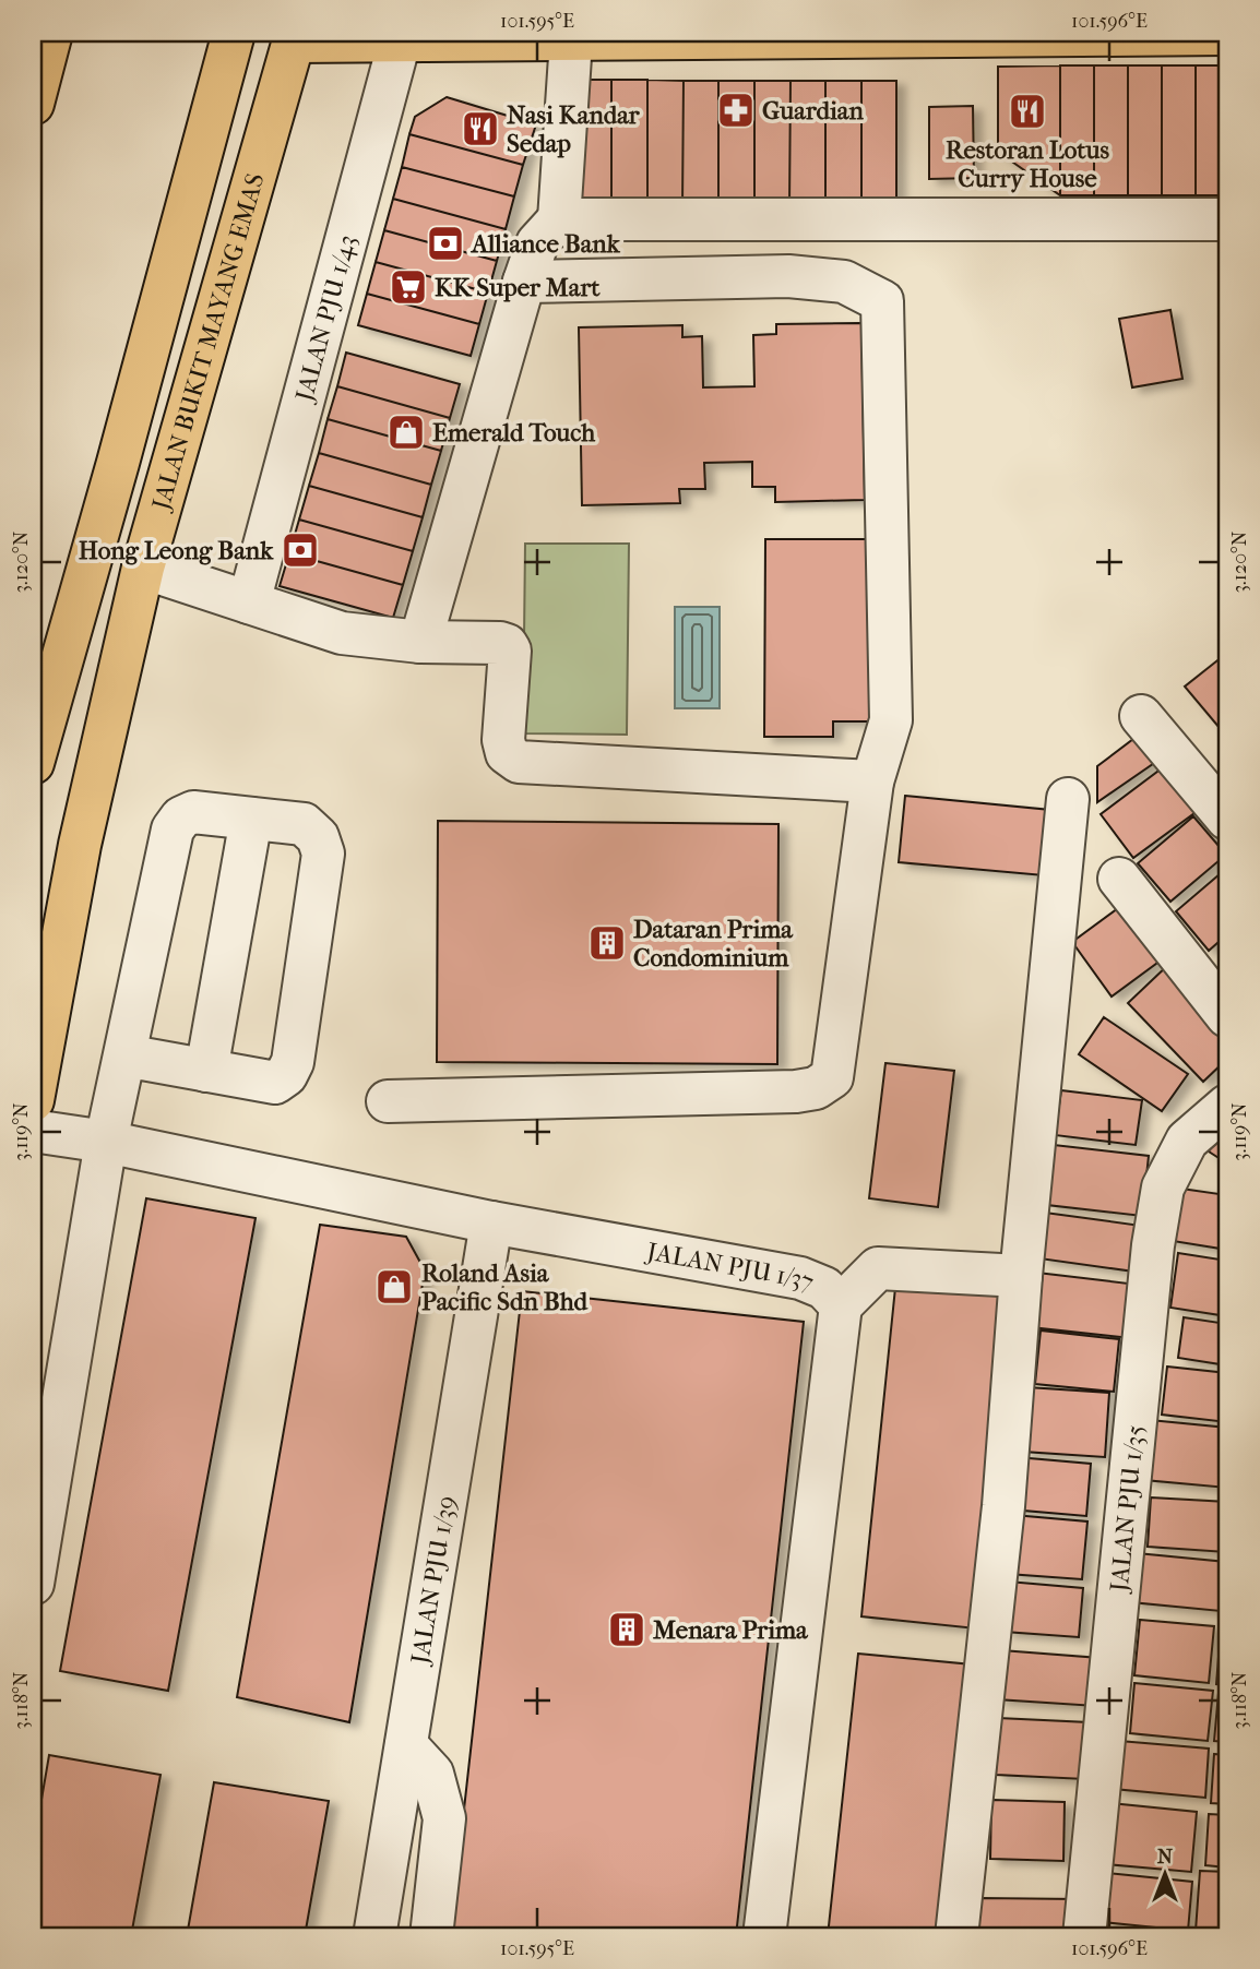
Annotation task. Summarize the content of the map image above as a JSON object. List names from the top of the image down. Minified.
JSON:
{"streets":{"main road":["JALAN BUKIT MAYANG EMAS"],"street":["JALAN PJU 1/43","JALAN PJU 1/37","JALAN PJU 1/35","JALAN PJU 1/39"]},"crossings":[["JALAN PJU 1/37","JALAN PJU 1/39"]],"places":{"pharmacy":["Guardian"],"restaurant":["Restoran Lotus Curry House","Nasi Kandar Sedap"],"bank":["Alliance Bank","Hong Leong Bank"],"supermarket":["KK Super Mart"],"shop":["Emerald Touch","Roland Asia Pacific Sdn Bhd"],"building":["Dataran Prima Condominium","Menara Prima"]},"north":"top","coordinates":["101.595°E","101.596°E","3.120°N","3.119°N","3.118°N"]}
